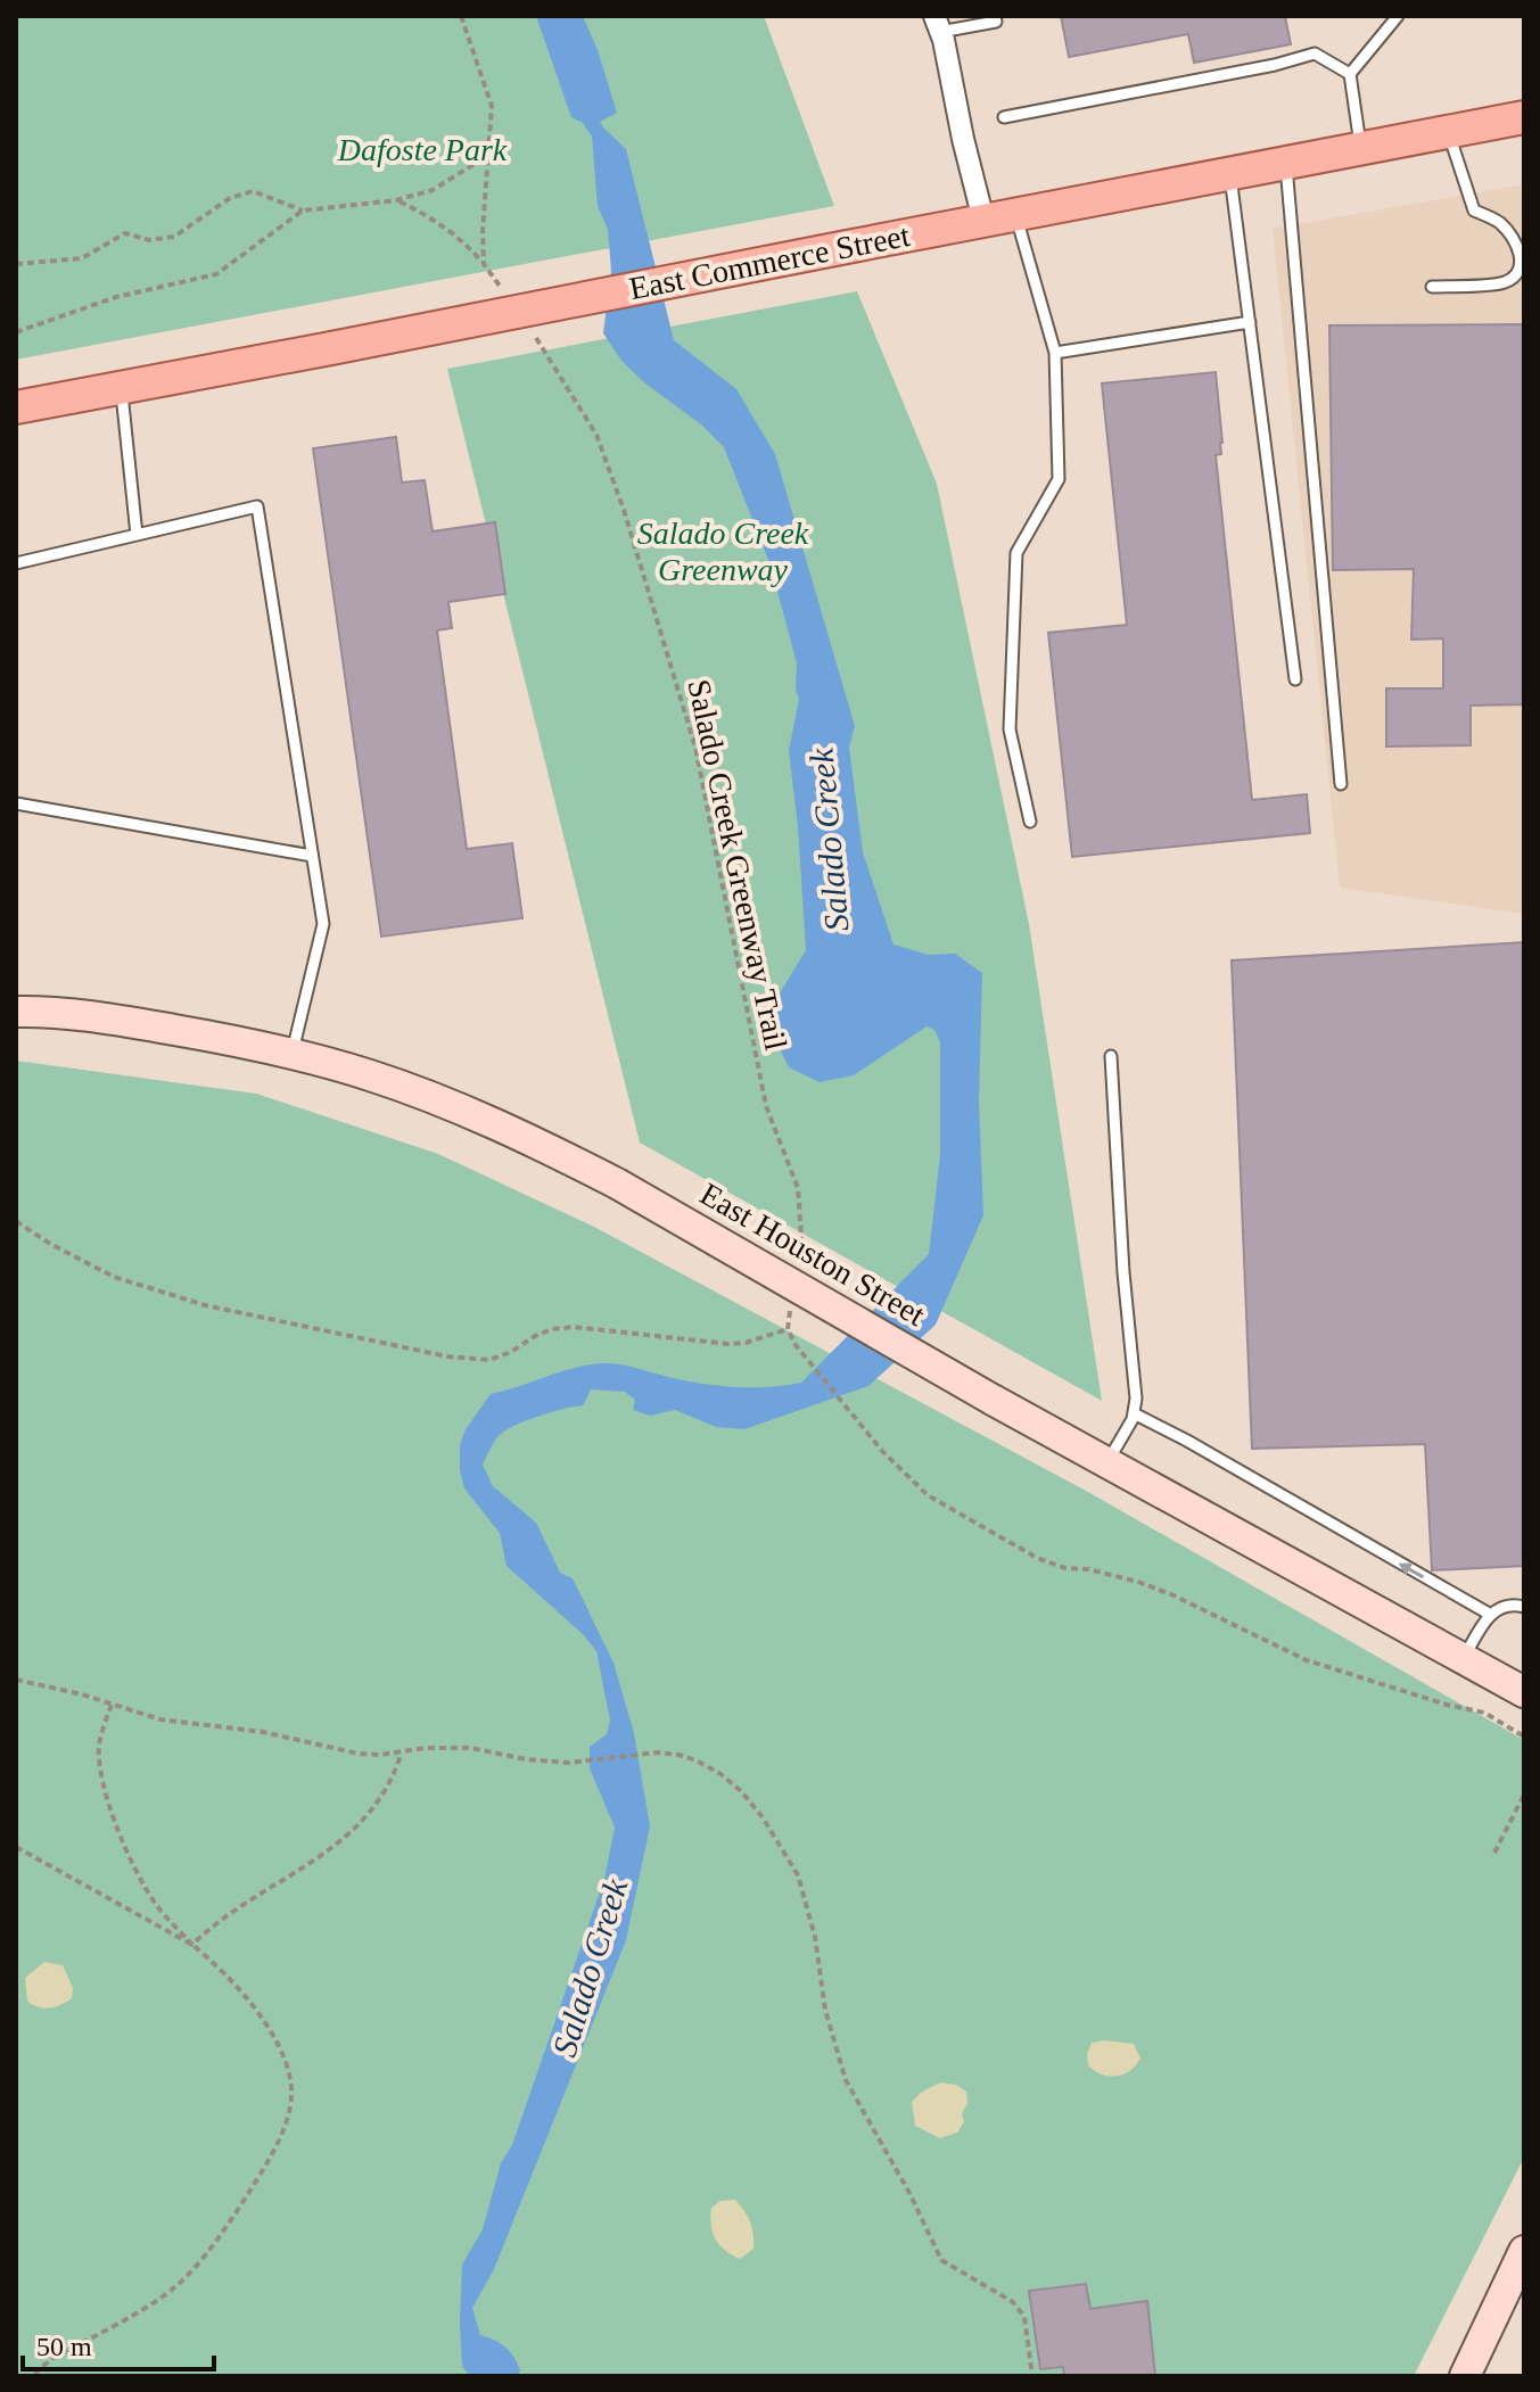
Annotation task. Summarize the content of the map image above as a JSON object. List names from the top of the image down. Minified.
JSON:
{"streets":{"main road":["East Commerce Street","East Houston Street"],"path":["Salado Creek Greenway Trail"]},"water":["Salado Creek"],"parks":["Dafoste Park","Salado Creek Greenway"],"scale_bar":"50 m"}
